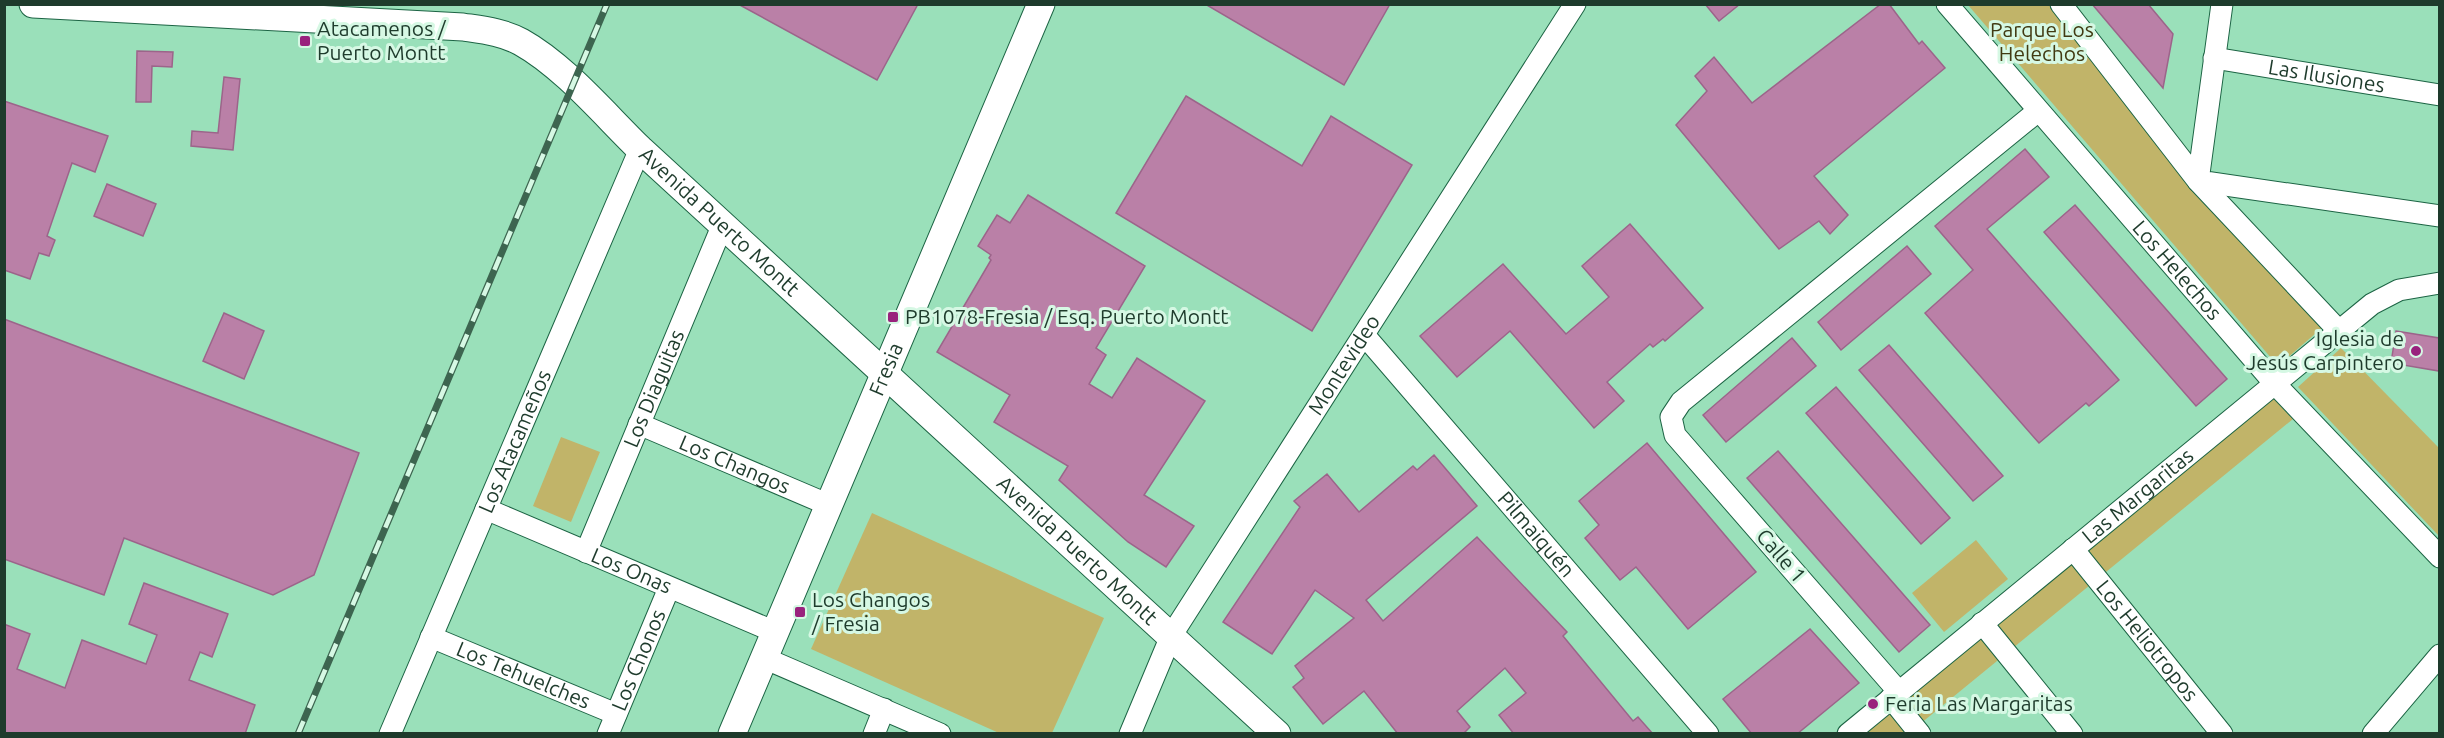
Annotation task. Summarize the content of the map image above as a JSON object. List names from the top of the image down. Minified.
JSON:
{"streets":{"street":["Las Ilusiones","Avenida Puerto Montt","Los Helechos","Montevideo","Fresia","Los Diaguitas","Los Atacameños","Los Changos","Las Margaritas","Pilmaiquén","Calle 1","Los Onas","Los Heliotropos","Los Chonos","Los Tehuelches"]},"crossings":[["Avenida Puerto Montt","Montevideo"],["Avenida Puerto Montt","Fresia"],["Avenida Puerto Montt","Los Diaguitas"],["Avenida Puerto Montt","Los Atacameños"],["Los Helechos","Las Margaritas"],["Los Helechos","Calle 1"],["Montevideo","Pilmaiquén"],["Fresia","Los Changos"],["Fresia","Los Onas"],["Los Diaguitas","Los Changos"],["Los Diaguitas","Los Onas"],["Los Atacameños","Los Onas"],["Los Atacameños","Los Tehuelches"],["Las Margaritas","Calle 1"],["Las Margaritas","Los Heliotropos"],["Los Onas","Los Chonos"],["Los Chonos","Los Tehuelches"]],"parks":["Parque Los Helechos"],"places":{"transit":["Atacamenos / Puerto Montt","PB1078-Fresia / Esq. Puerto Montt","Los Changos / Fresia"],"other":["Iglesia de Jesús Carpintero","Feria Las Margaritas"]}}
